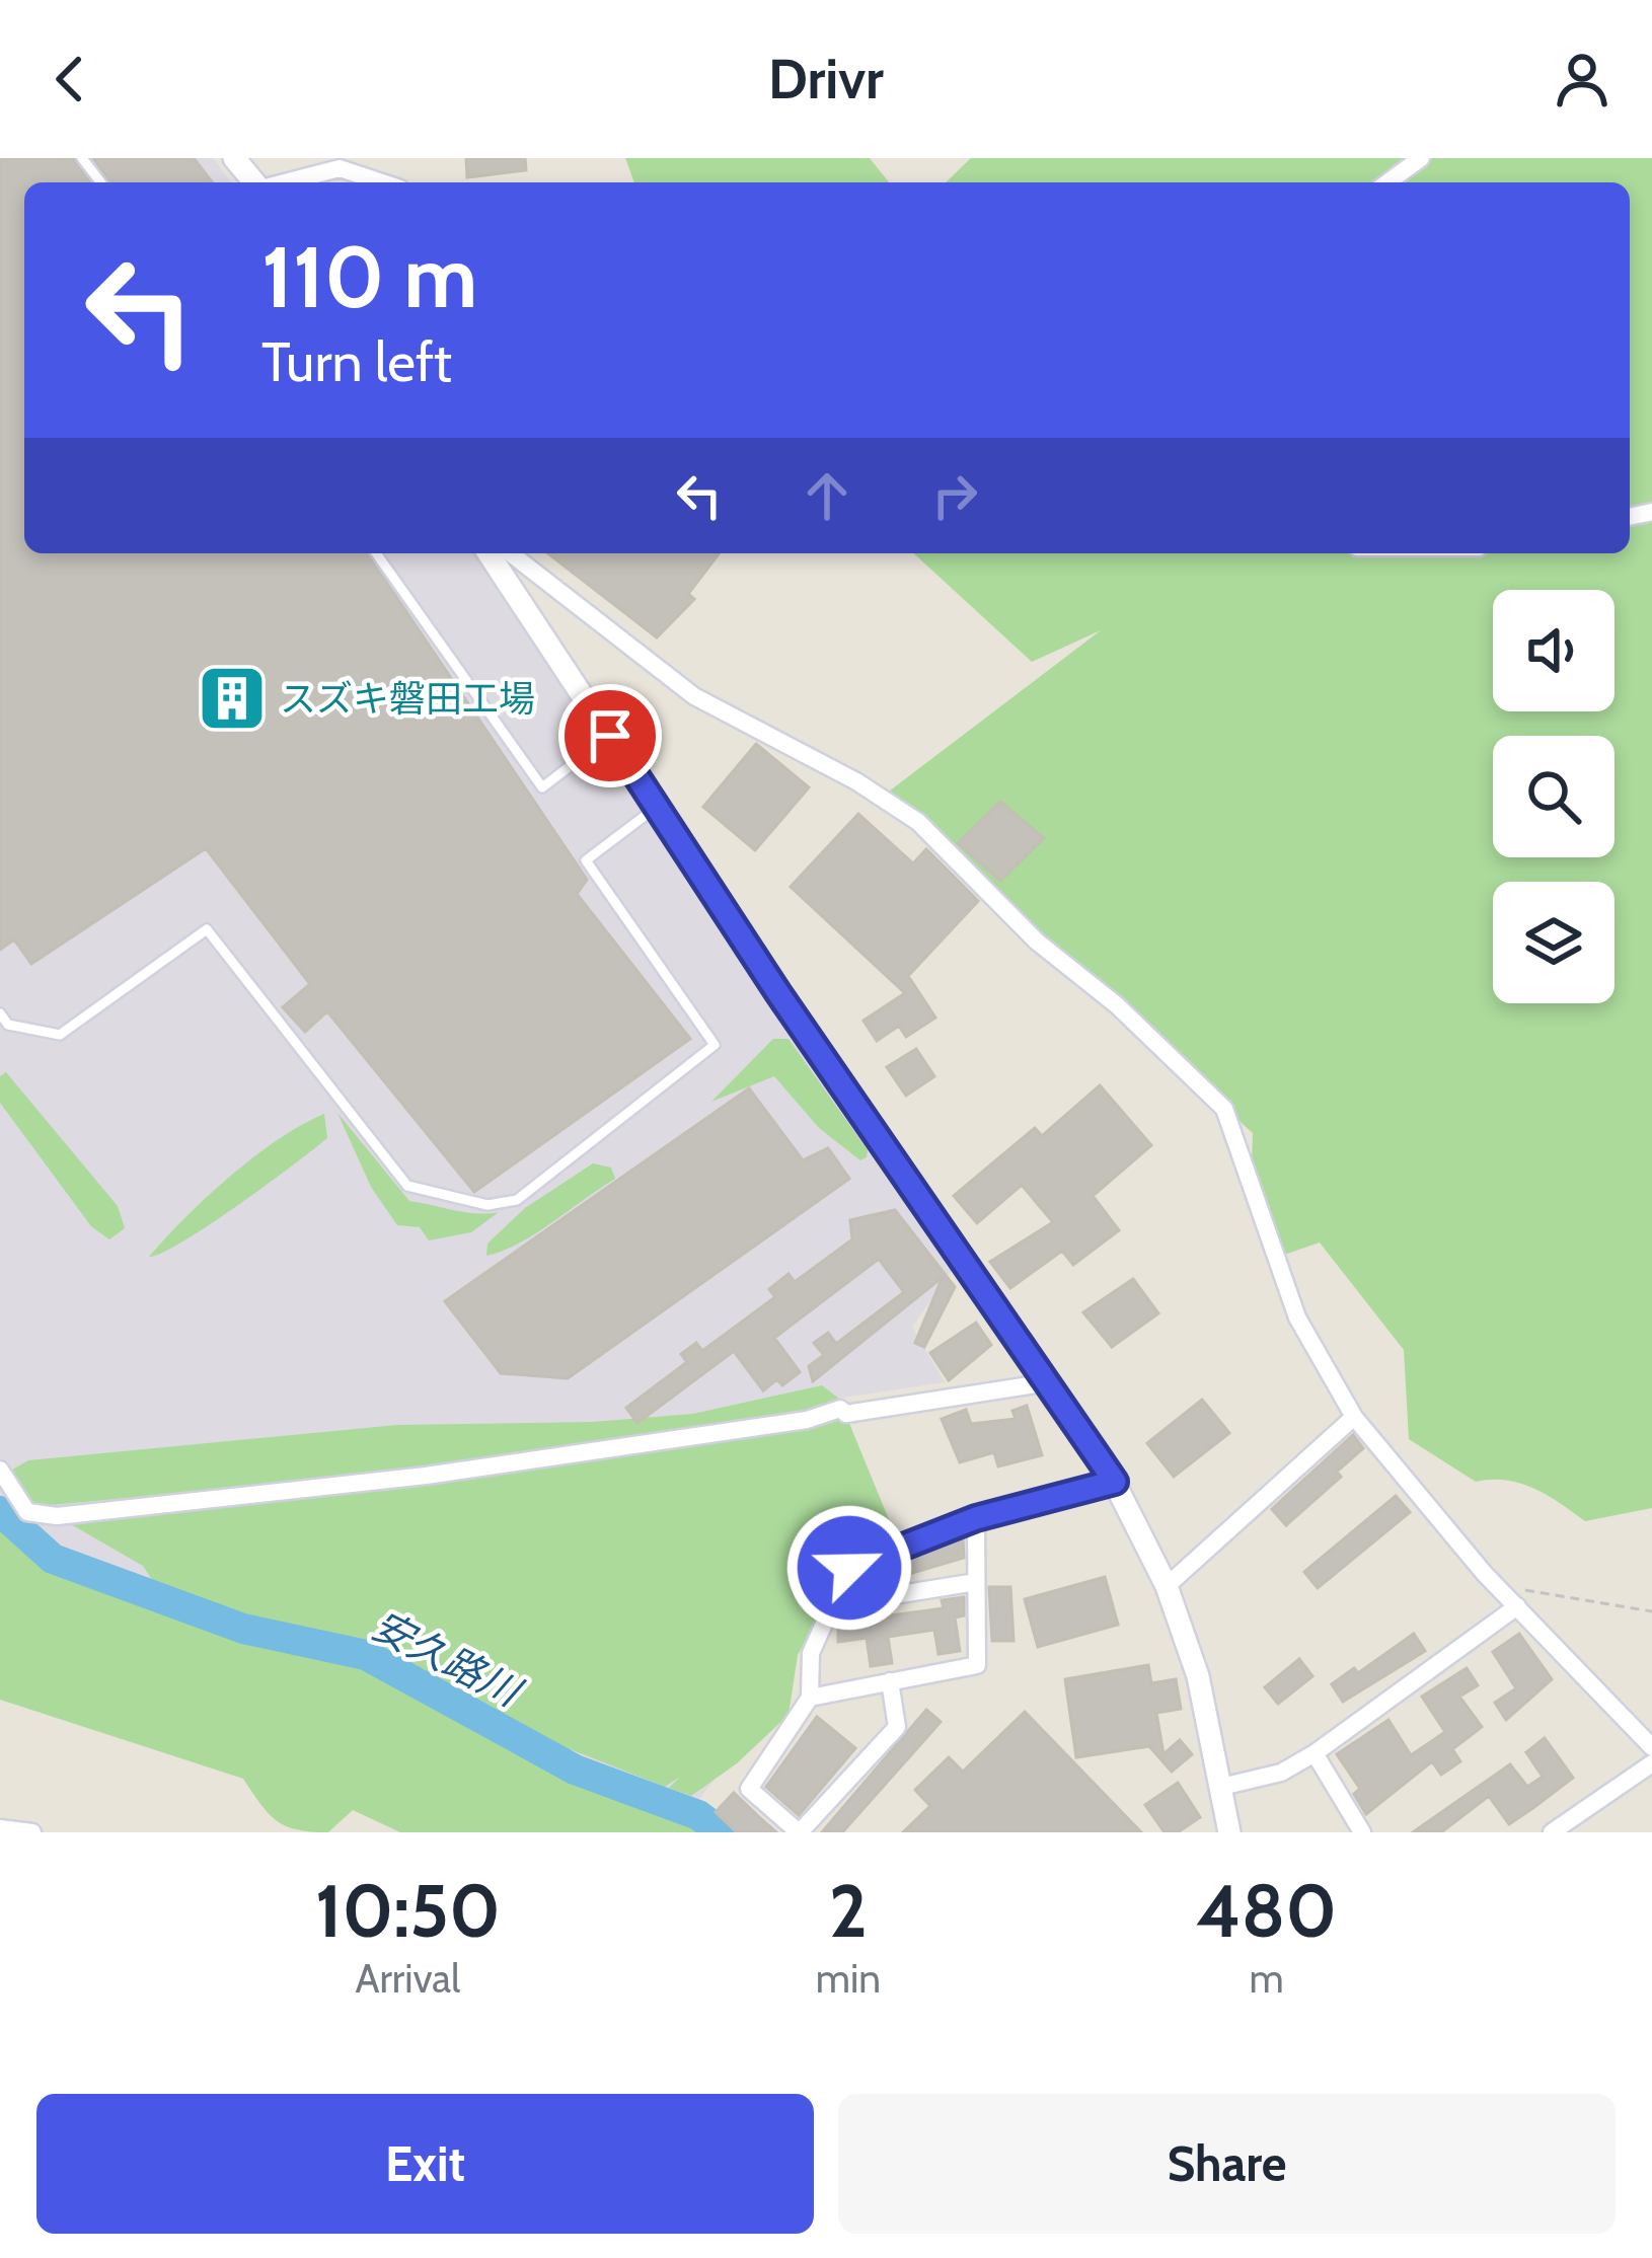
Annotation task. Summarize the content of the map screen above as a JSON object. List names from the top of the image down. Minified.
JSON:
{"water":["安久路川"],"places":{"building":["スズキ磐田工場"]},"page":{"header":"Drivr","turn":["110 m","Turn left"],"eta":["10:50","Arrival","2","min","480","m"],"buttons":["Exit","Share"]}}
